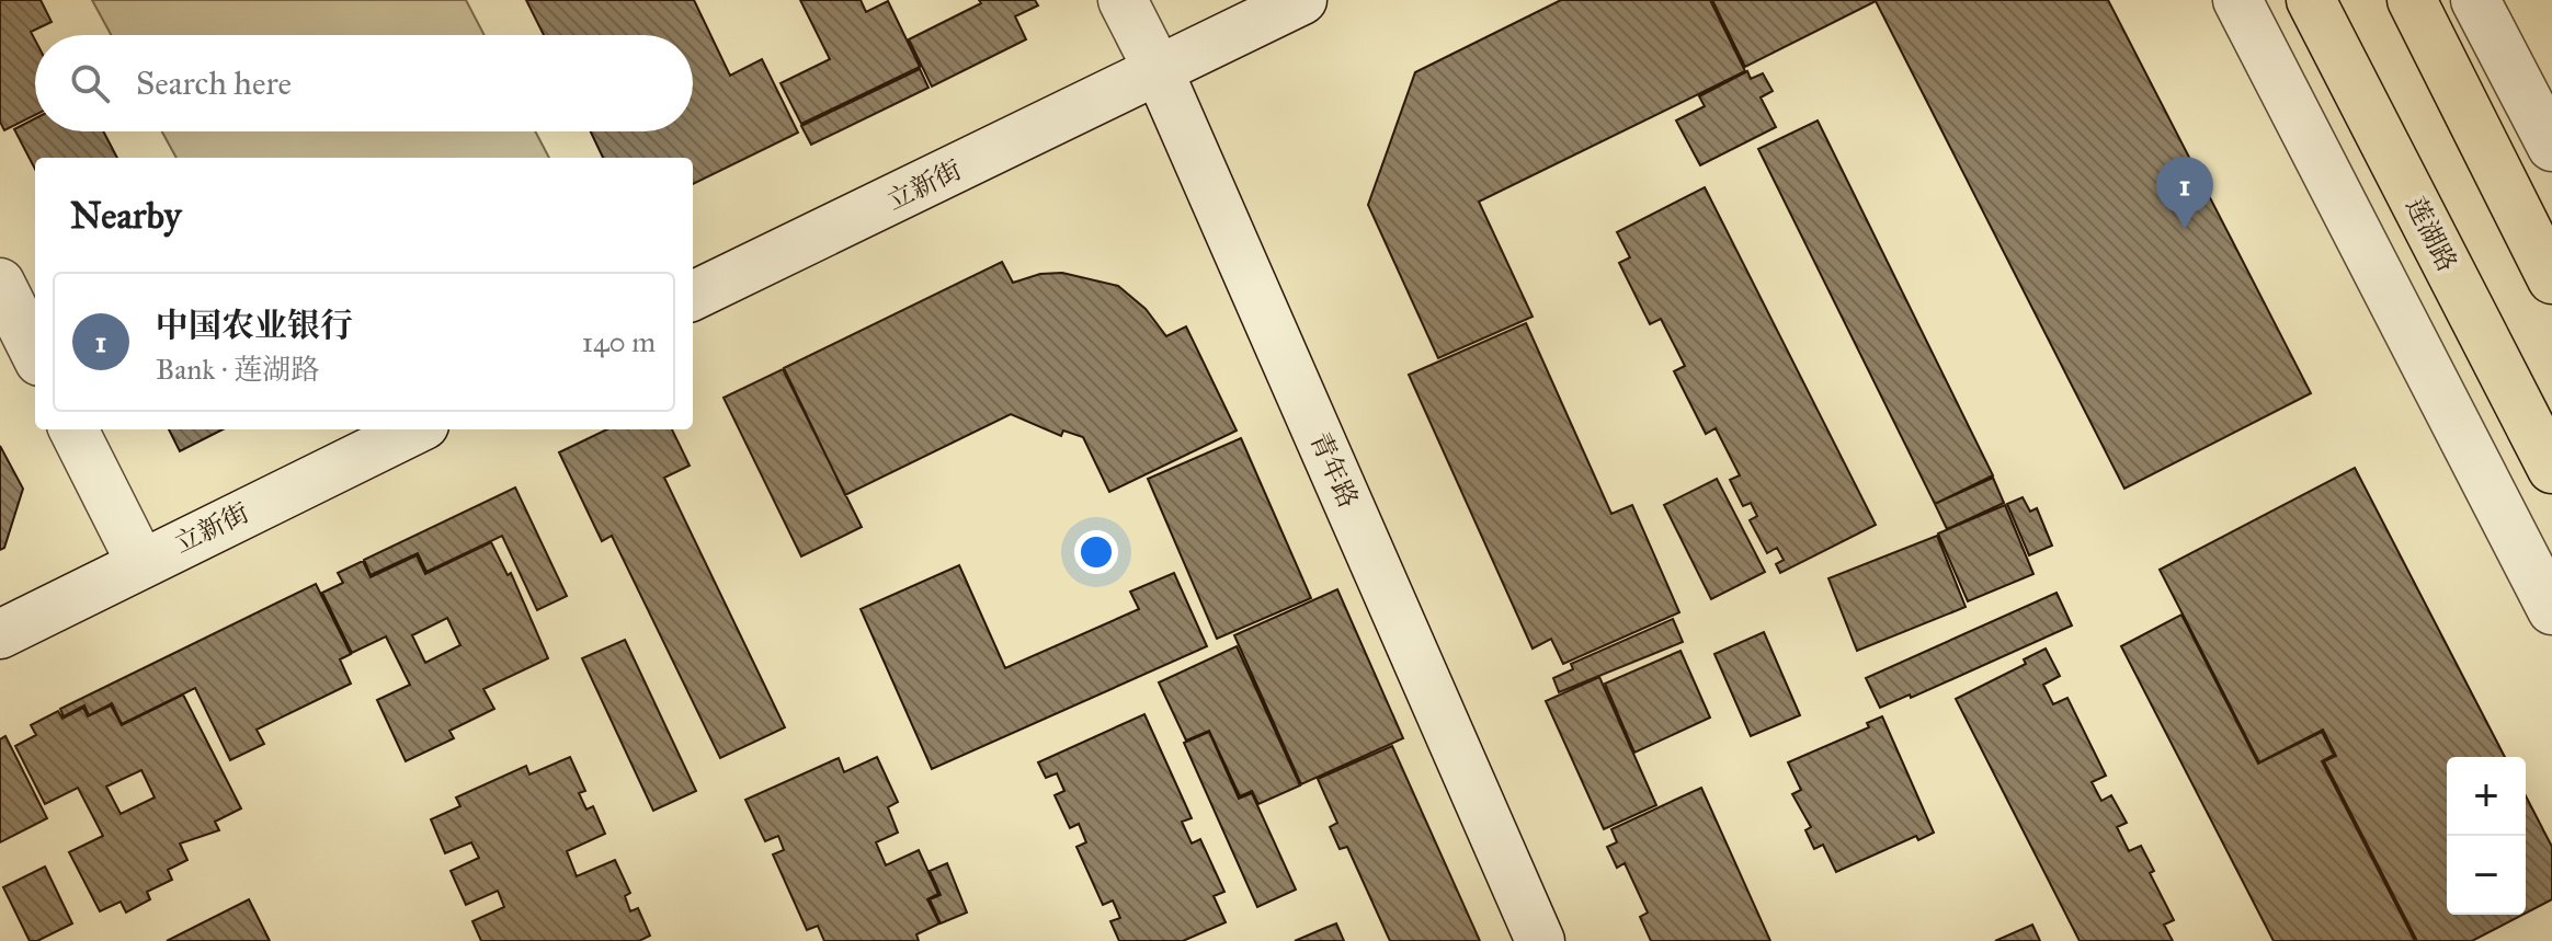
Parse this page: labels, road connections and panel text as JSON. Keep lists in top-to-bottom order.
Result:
{
  "streets": {
    "main road": ["莲湖路"],
    "street": ["立新街", "青年路"]
  },
  "crossings": [
    ["立新街", "青年路"]
  ],
  "page": {
    "search": "Search here",
    "pins": "1",
    "heading": "Nearby",
    "list": [
      {
        "mark": "1",
        "name": "中国农业银行",
        "note": "Bank · 莲湖路",
        "value": "140 m"
      }
    ],
    "map_buttons": ["+", "−"]
  }
}
